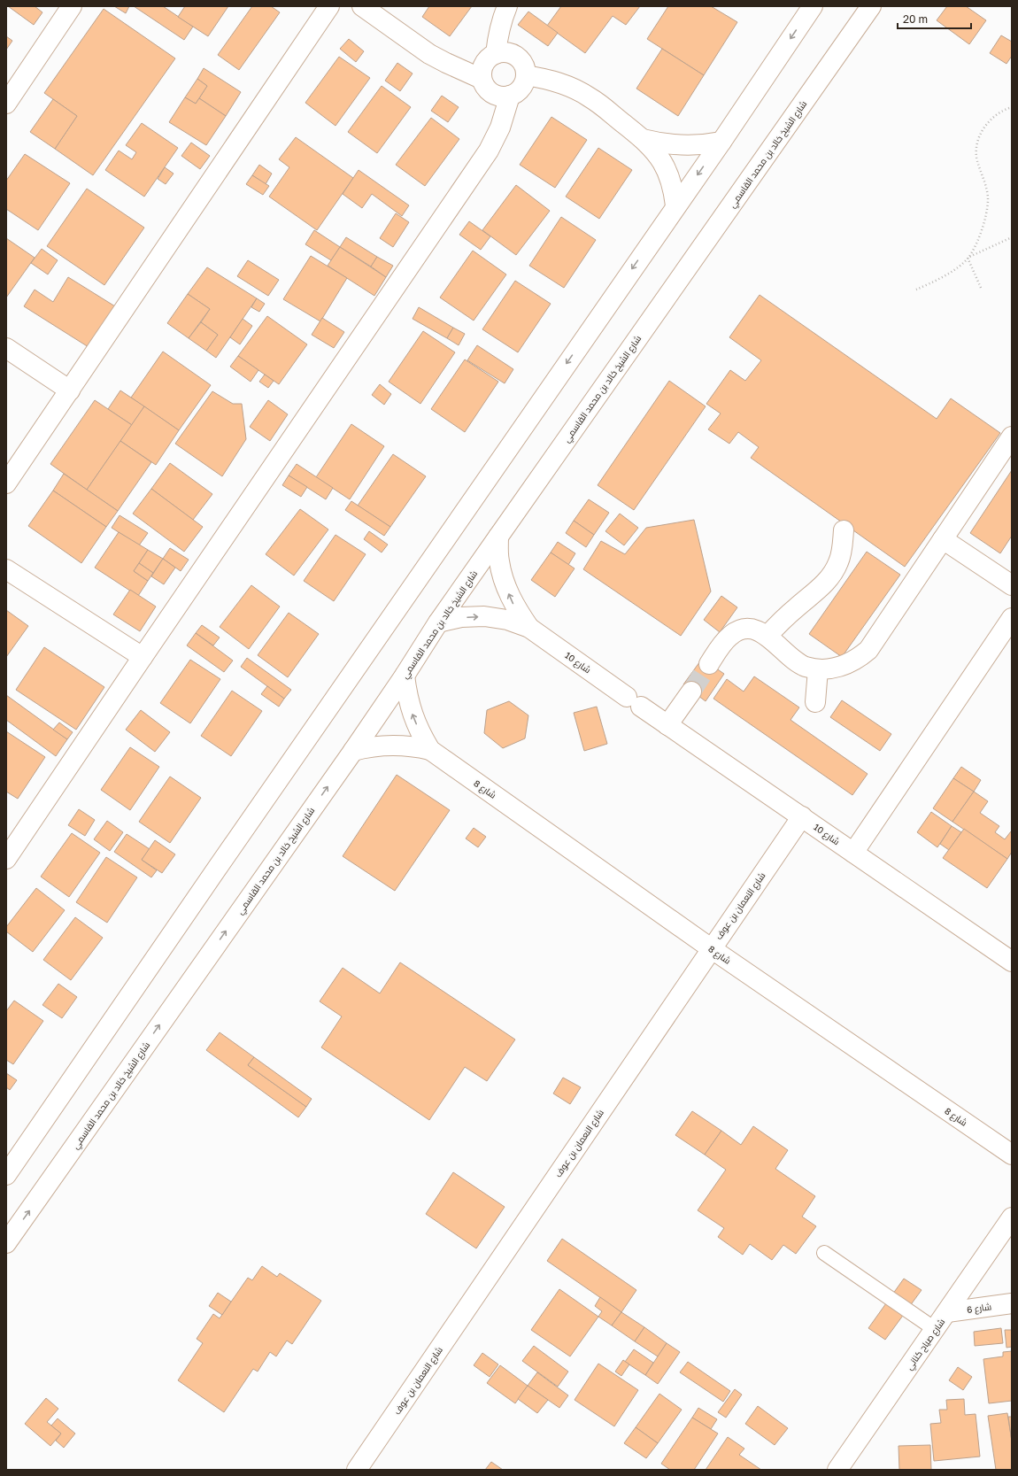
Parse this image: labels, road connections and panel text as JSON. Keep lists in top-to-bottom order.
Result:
{
  "streets": {
    "street": [
      "شارع الشيخ خالد بن محمد القاسمي",
      "شارع 10",
      "شارع 8",
      "شارع النعمان بن عوف",
      "شارع 6",
      "شارع صياح كناني"
    ]
  },
  "crossings": [
    ["شارع الشيخ خالد بن محمد القاسمي", "شارع 10"],
    ["شارع الشيخ خالد بن محمد القاسمي", "شارع 8"],
    ["شارع 10", "شارع النعمان بن عوف"],
    ["شارع 8", "شارع النعمان بن عوف"],
    ["شارع 6", "شارع صياح كناني"]
  ],
  "scale_bar": "20 m"
}
